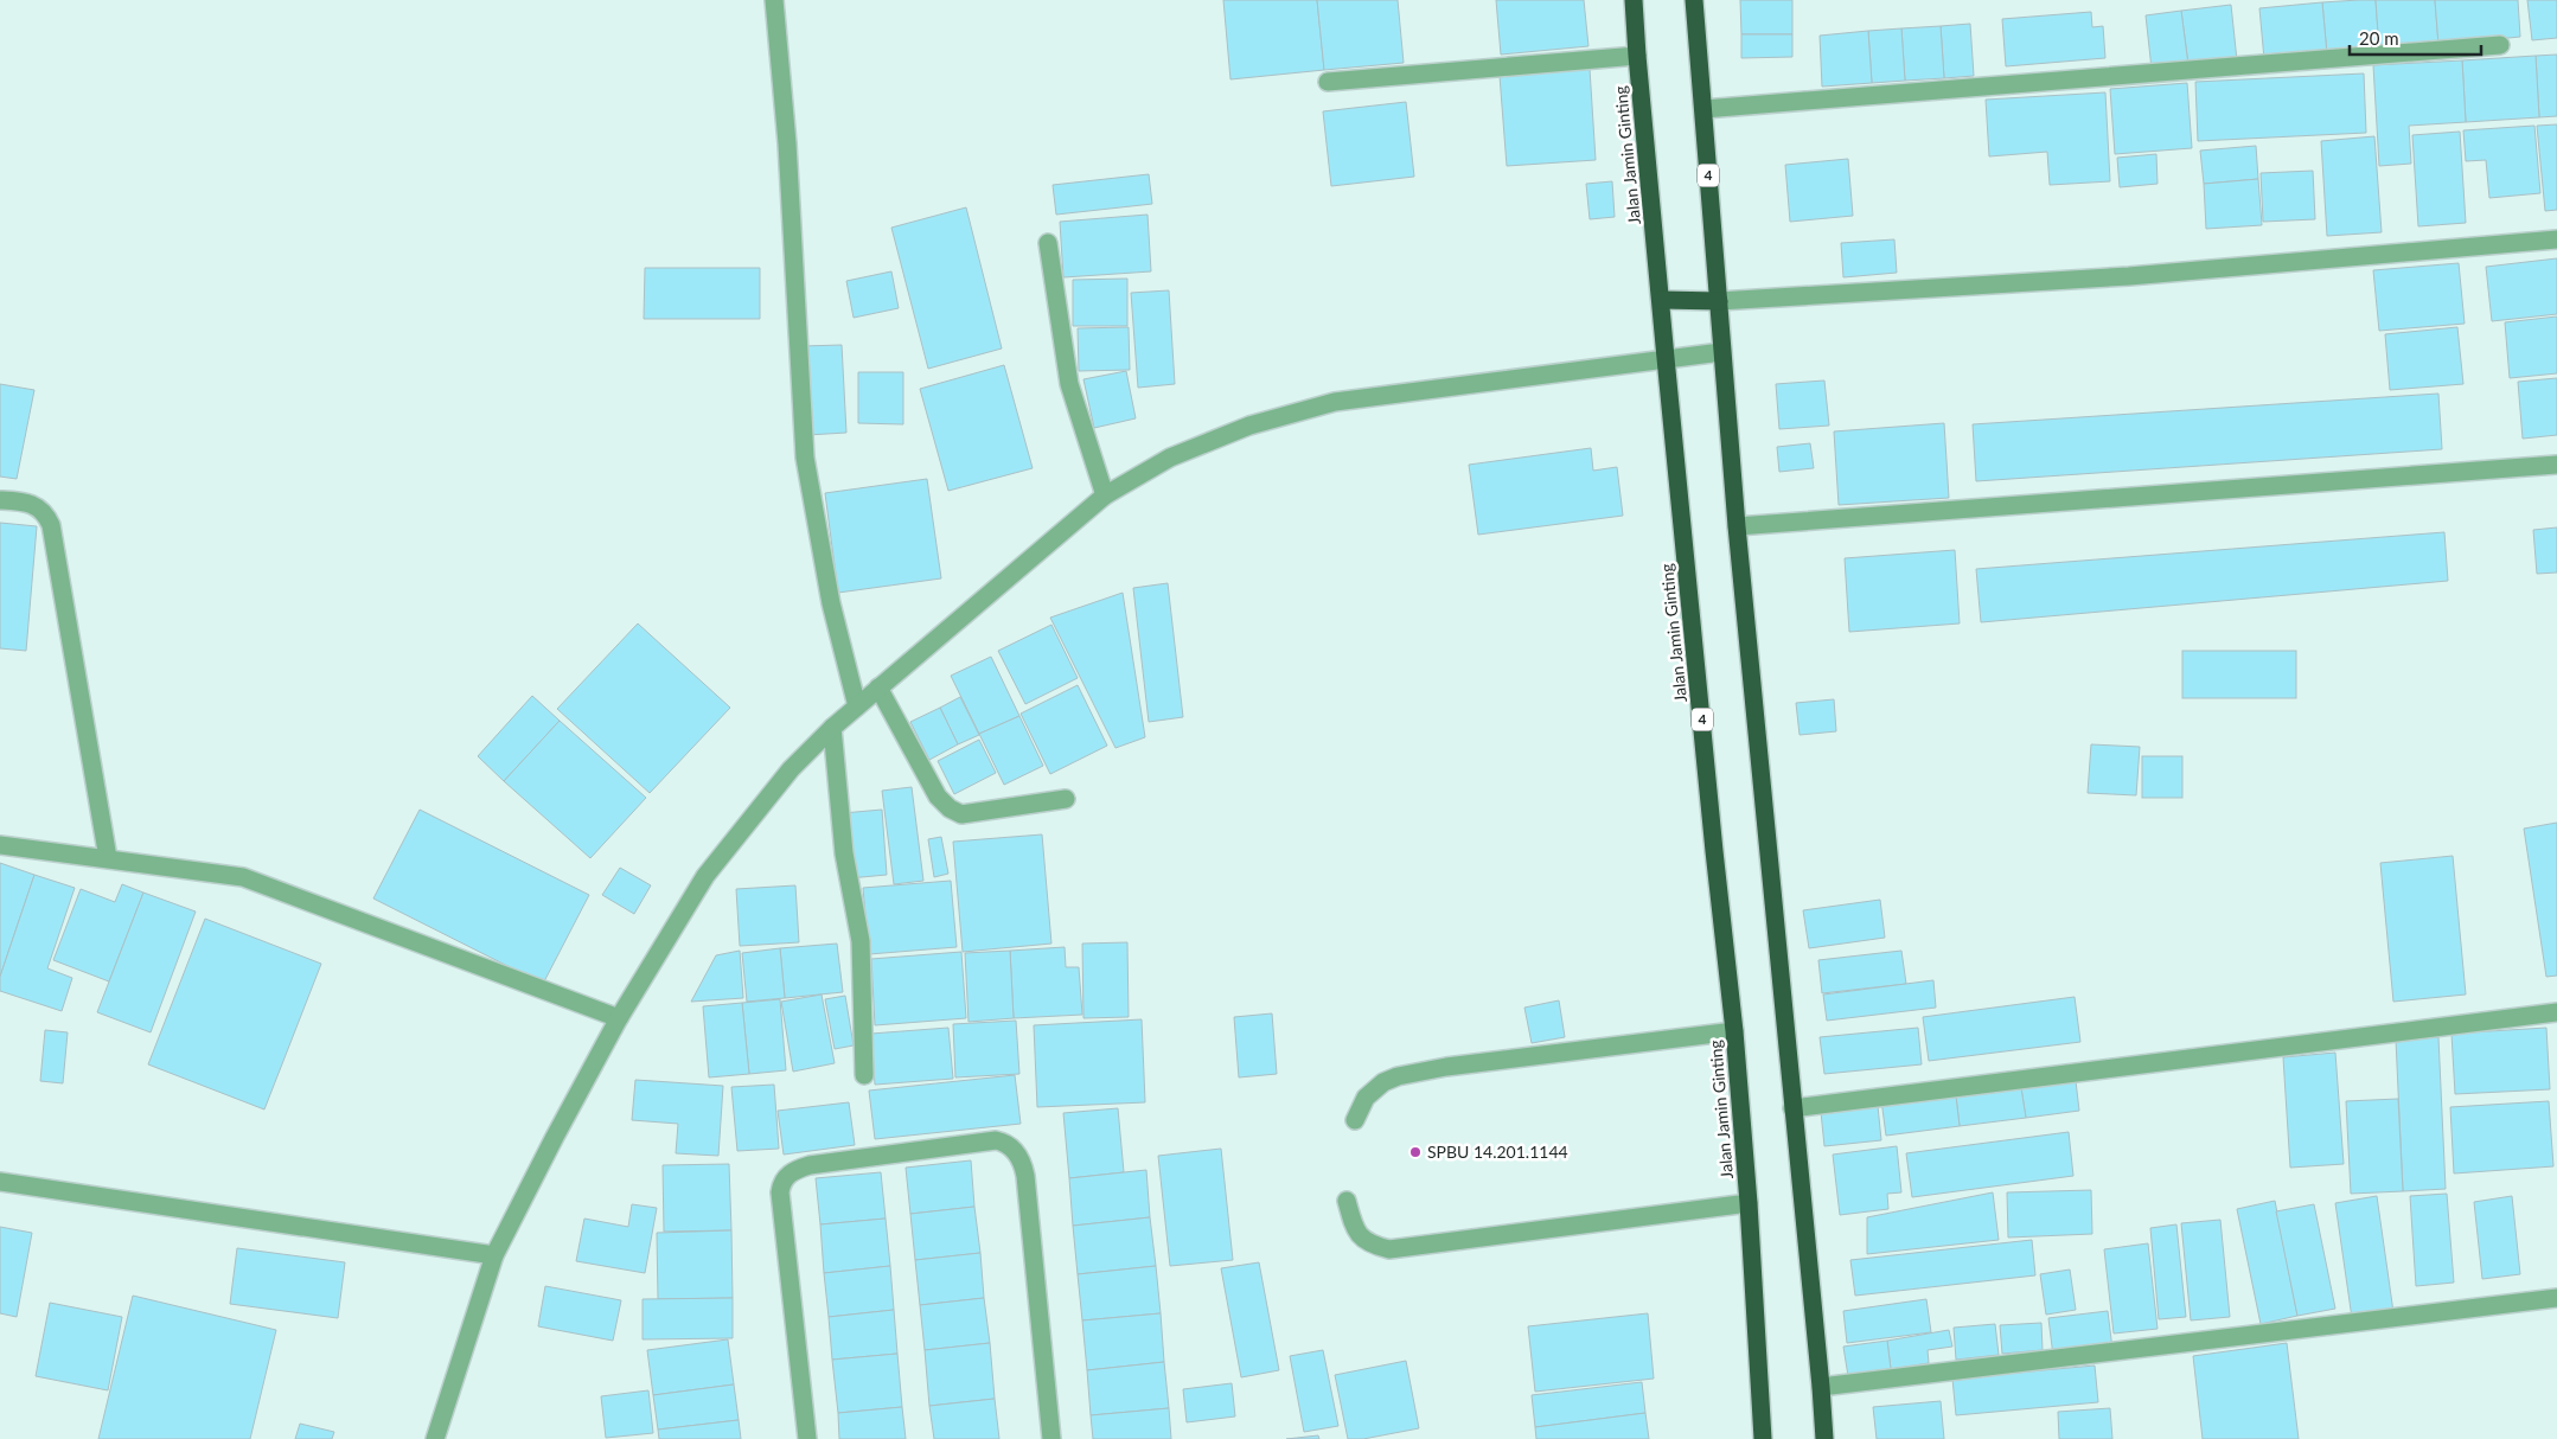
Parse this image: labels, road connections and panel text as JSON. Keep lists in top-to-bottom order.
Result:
{
  "streets": {
    "highway": ["Jalan Jamin Ginting", "4"]
  },
  "places": ["SPBU 14.201.1144"],
  "scale_bar": "20 m"
}
